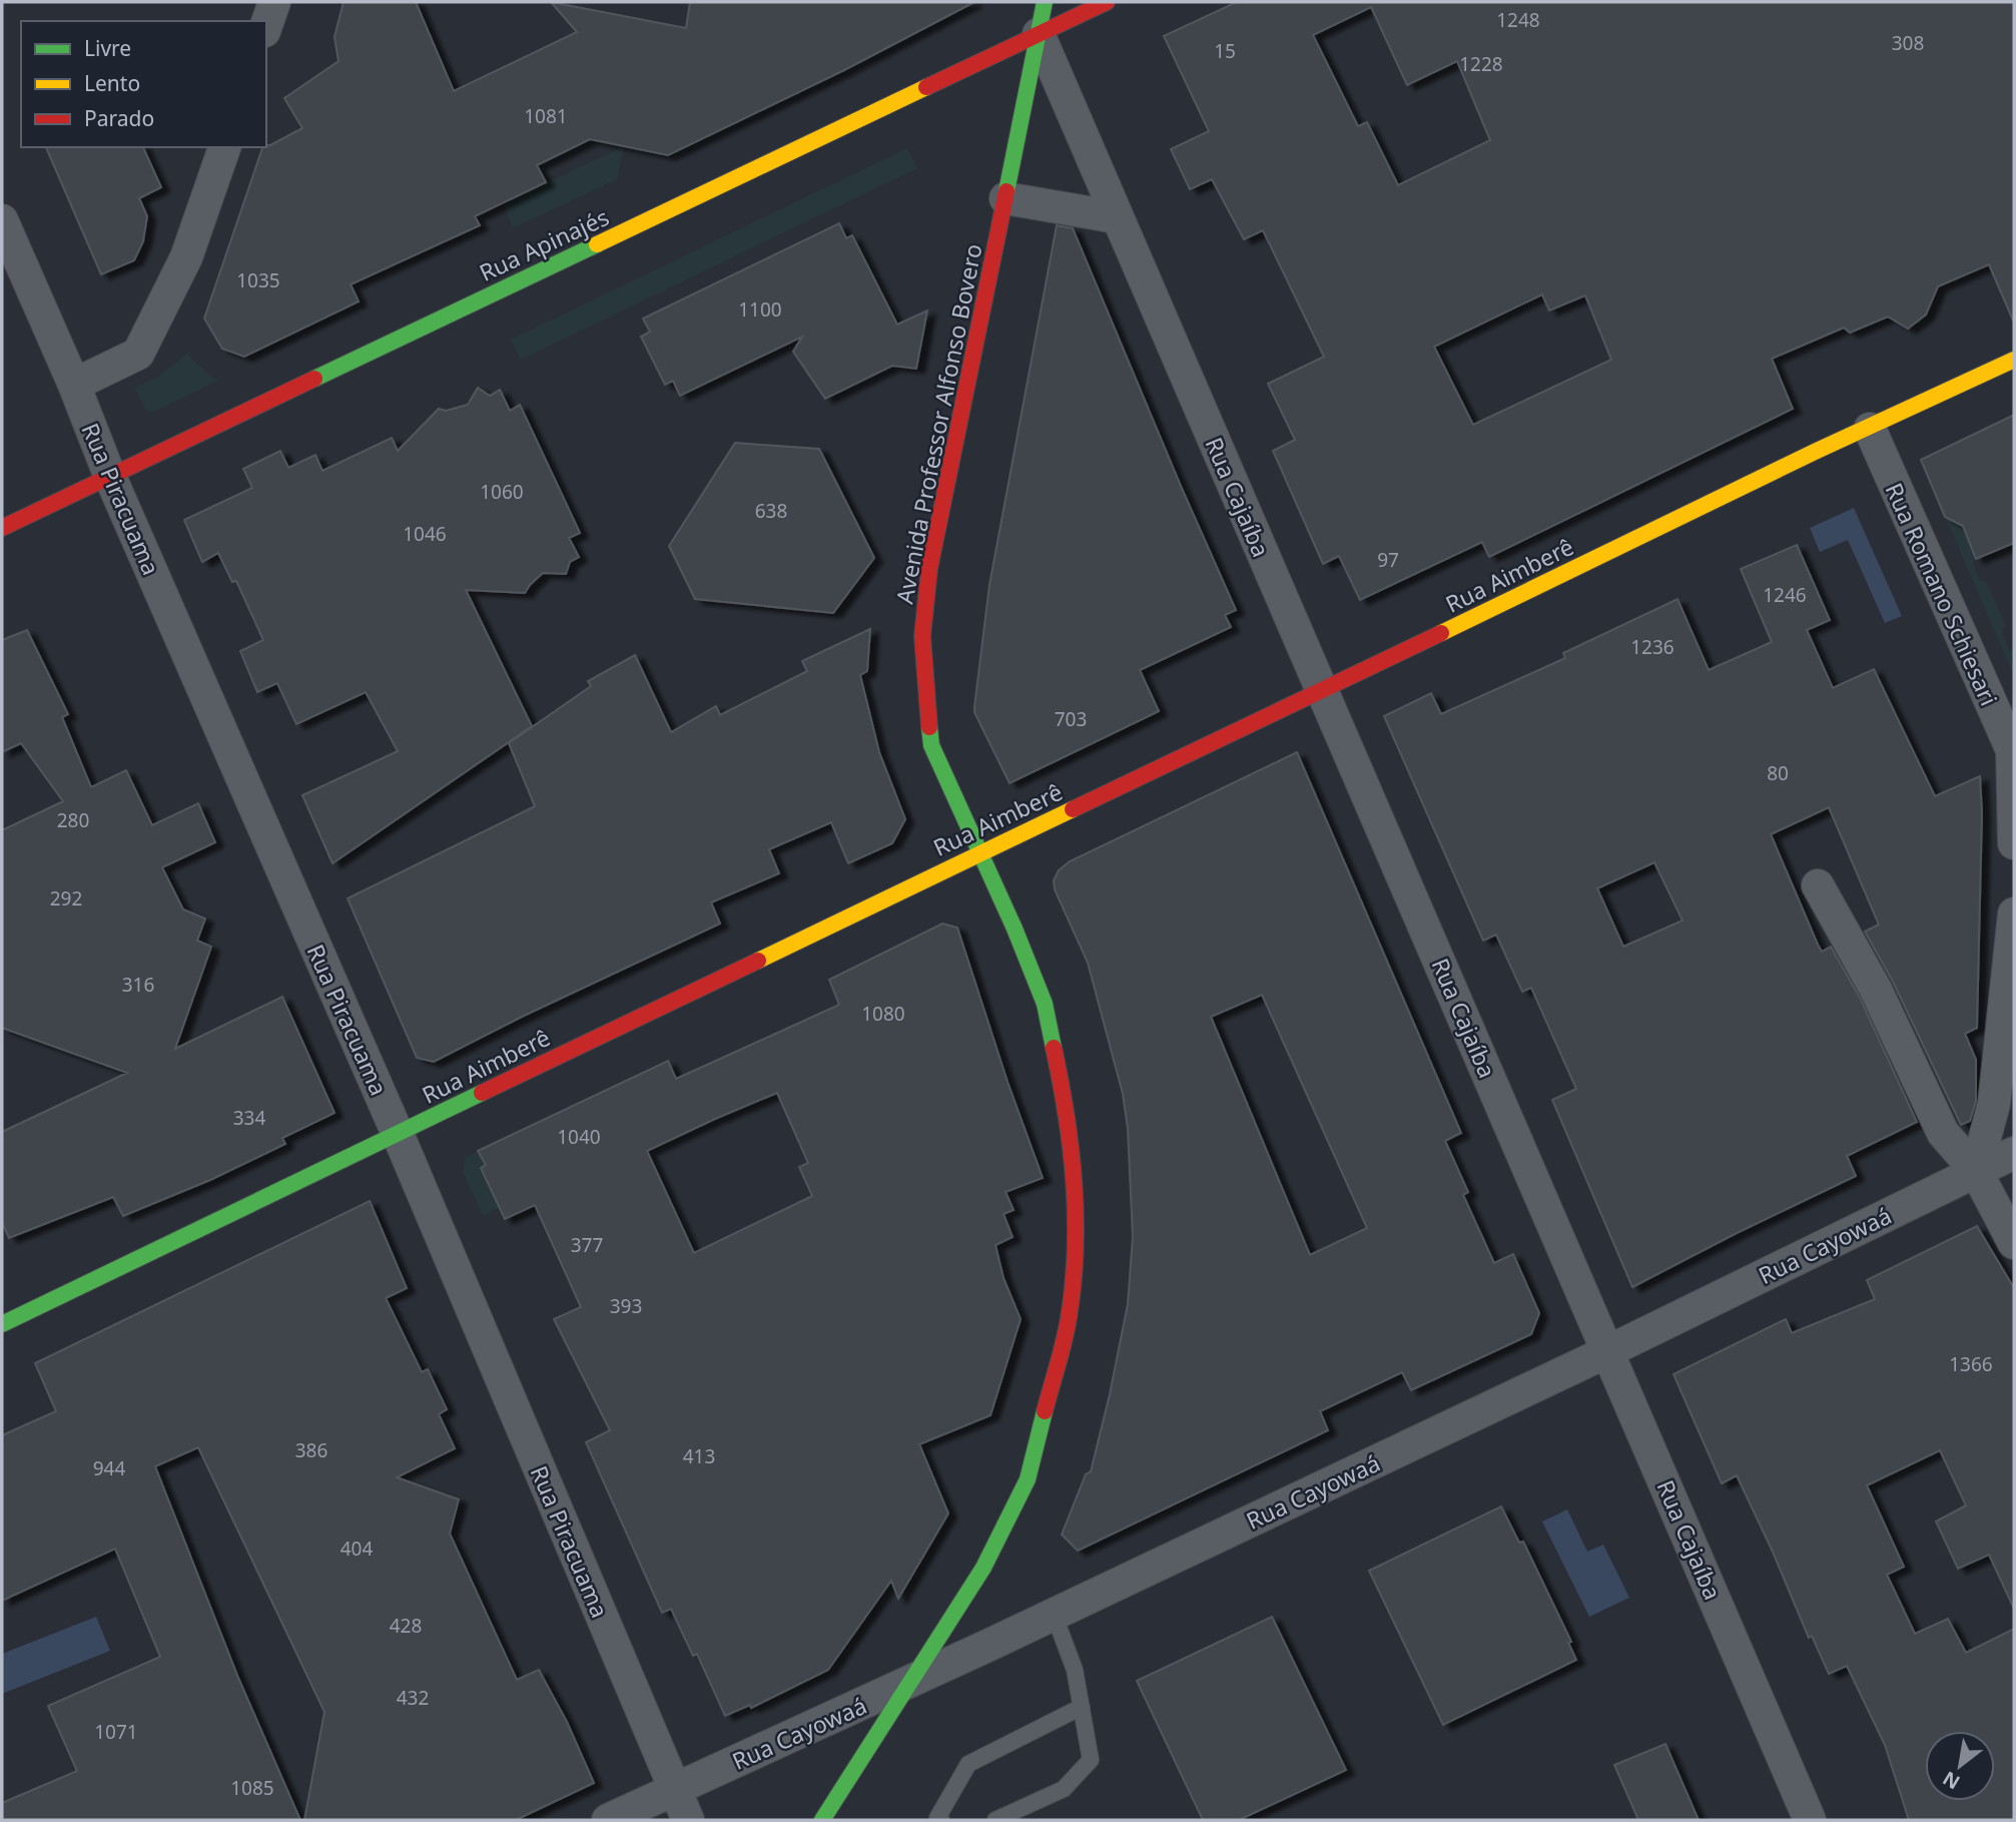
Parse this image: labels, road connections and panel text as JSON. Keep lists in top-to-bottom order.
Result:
{
  "streets": {
    "street": [
      "Rua Apinajés",
      "Avenida Professor Alfonso Bovero",
      "Rua Cajaíba",
      "Rua Piracuama",
      "Rua Aimberê",
      "Rua Romano Schiesari",
      "Rua Cayowaá"
    ]
  },
  "crossings": [
    ["Rua Apinajés", "Avenida Professor Alfonso Bovero"],
    ["Rua Apinajés", "Rua Cajaíba"],
    ["Rua Apinajés", "Rua Piracuama"],
    ["Avenida Professor Alfonso Bovero", "Rua Cajaíba"],
    ["Avenida Professor Alfonso Bovero", "Rua Aimberê"],
    ["Avenida Professor Alfonso Bovero", "Rua Cayowaá"],
    ["Rua Cajaíba", "Rua Aimberê"],
    ["Rua Cajaíba", "Rua Cayowaá"],
    ["Rua Piracuama", "Rua Aimberê"],
    ["Rua Piracuama", "Rua Cayowaá"],
    ["Rua Aimberê", "Rua Romano Schiesari"]
  ],
  "house_numbers": [
    "1248",
    "308",
    "15",
    "1228",
    "1081",
    "1035",
    "1100",
    "1060",
    "638",
    "1046",
    "97",
    "1246",
    "1236",
    "703",
    "80",
    "280",
    "292",
    "316",
    "1080",
    "334",
    "1040",
    "377",
    "393",
    "1366",
    "386",
    "413",
    "944",
    "404",
    "428",
    "432",
    "1071",
    "1085"
  ],
  "legend": ["Livre", "Lento", "Parado"],
  "north": "bottom left"
}
